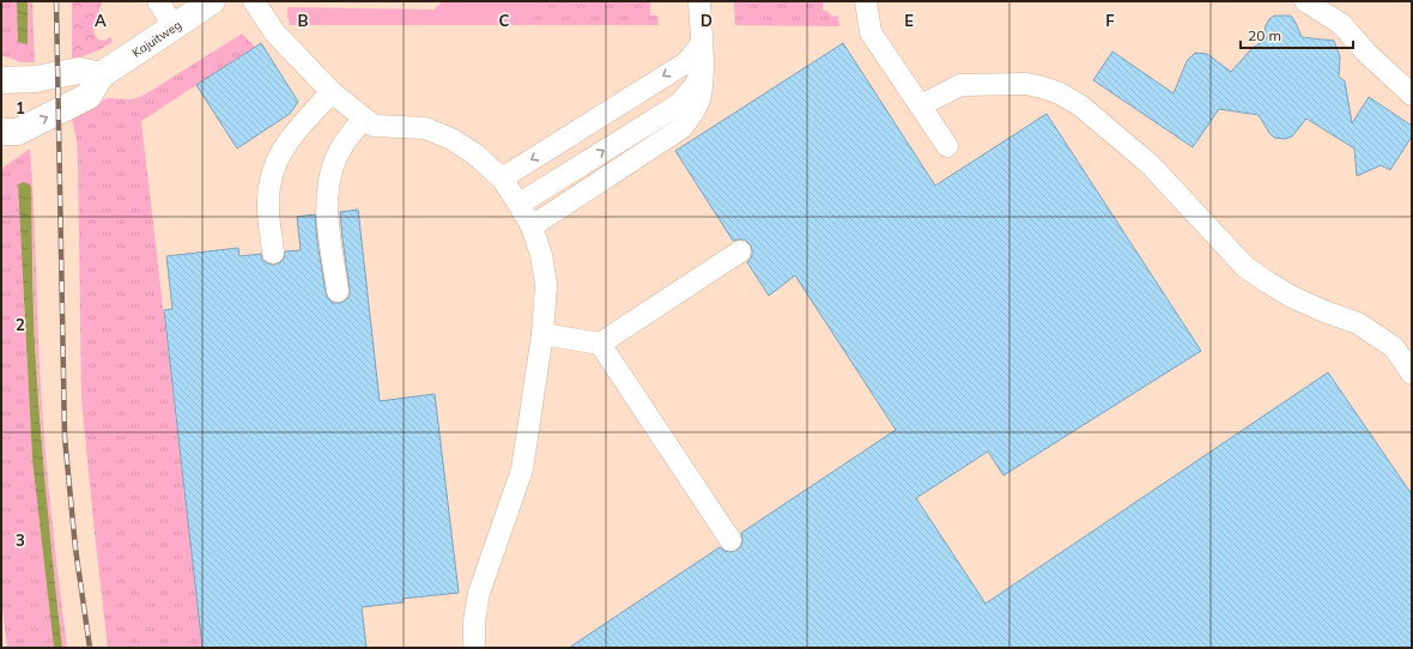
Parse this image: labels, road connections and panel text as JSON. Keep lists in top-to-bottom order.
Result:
{
  "streets": {
    "street": ["Kajuitweg"]
  },
  "one_way": ["Kajuitweg"],
  "scale_bar": "20 m",
  "grid": {
    "columns": [
      "A",
      "B",
      "C",
      "D",
      "E",
      "F"
    ],
    "rows": ["1", "2", "3"]
  }
}
